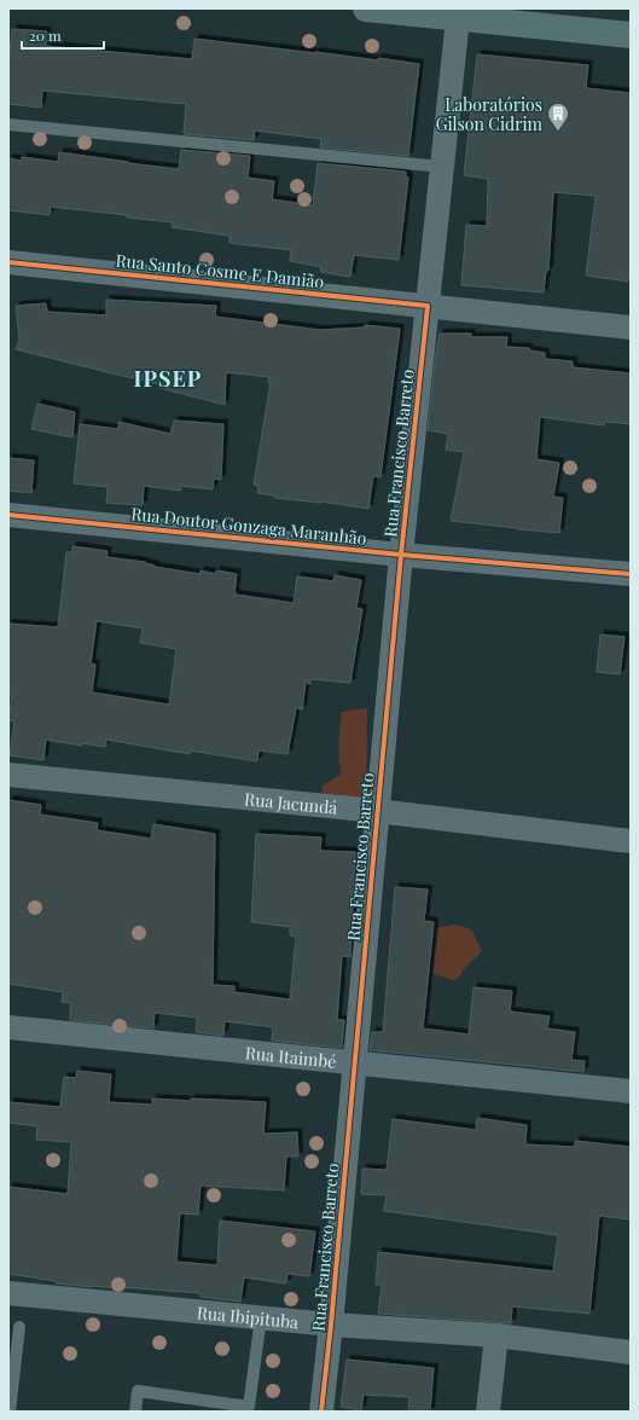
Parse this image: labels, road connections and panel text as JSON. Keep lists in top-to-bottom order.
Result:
{
  "streets": {
    "street": [
      "Rua Santo Cosme E Damião",
      "Rua Francisco Barreto",
      "Rua Doutor Gonzaga Maranhão",
      "Rua Jacundá",
      "Rua Itaimbé",
      "Rua Ibipituba"
    ]
  },
  "crossings": [
    ["Rua Santo Cosme E Damião", "Rua Francisco Barreto"],
    ["Rua Francisco Barreto", "Rua Doutor Gonzaga Maranhão"],
    ["Rua Francisco Barreto", "Rua Jacundá"],
    ["Rua Francisco Barreto", "Rua Itaimbé"],
    ["Rua Francisco Barreto", "Rua Ibipituba"]
  ],
  "districts": ["IPSEP"],
  "places": {
    "building": ["Laboratórios Gilson Cidrim"]
  },
  "scale_bar": "20 m"
}
